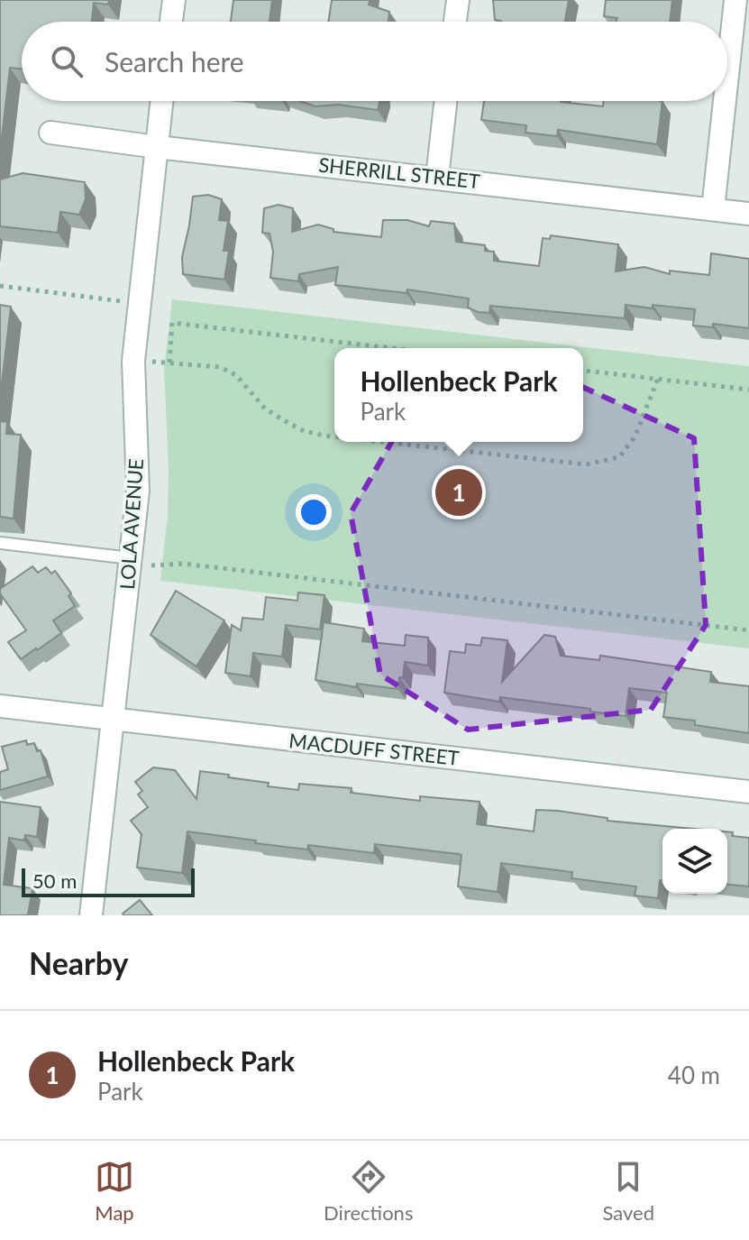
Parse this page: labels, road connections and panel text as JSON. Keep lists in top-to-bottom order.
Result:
{
  "streets": {
    "street": ["SHERRILL STREET", "LOLA AVENUE", "MACDUFF STREET"]
  },
  "crossings": [
    ["SHERRILL STREET", "LOLA AVENUE"],
    ["LOLA AVENUE", "MACDUFF STREET"]
  ],
  "scale_bar": "50 m",
  "page": {
    "search": "Search here",
    "popup": ["Hollenbeck Park", "Park"],
    "pins": "1",
    "scale": "50 m",
    "heading": "Nearby",
    "list": [
      {
        "mark": "1",
        "name": "Hollenbeck Park",
        "note": "Park",
        "value": "40 m"
      }
    ],
    "nav": ["Map", "Directions", "Saved"]
  }
}
